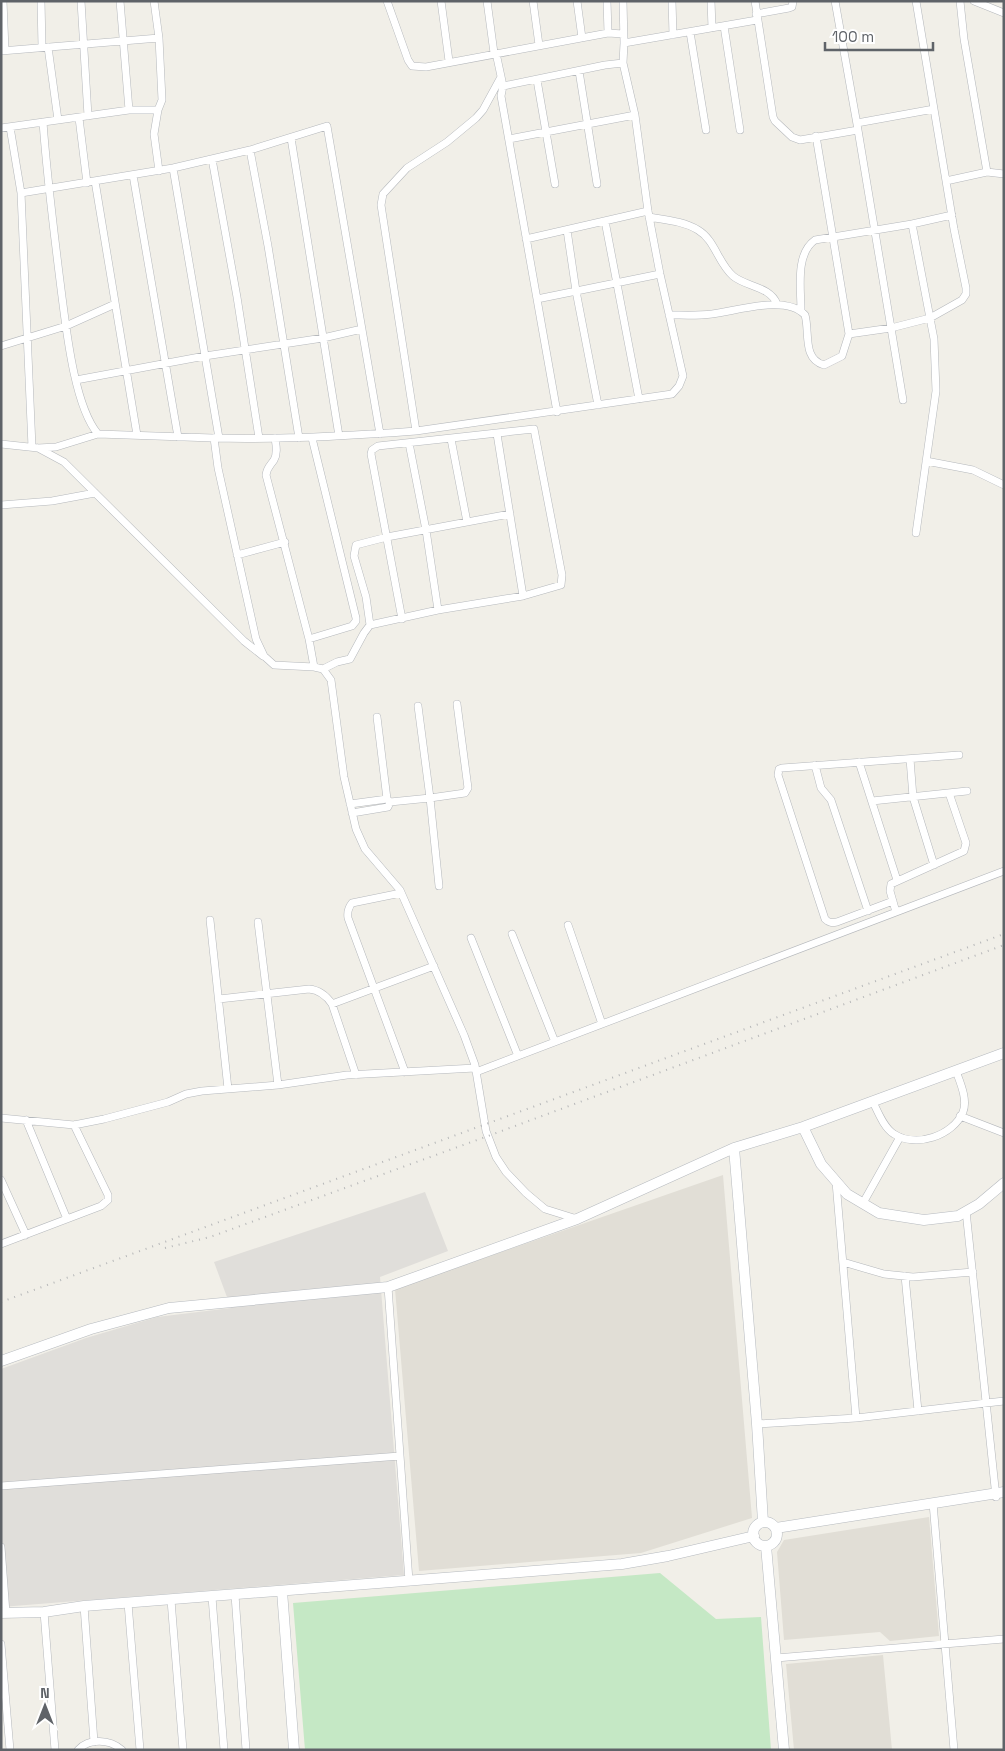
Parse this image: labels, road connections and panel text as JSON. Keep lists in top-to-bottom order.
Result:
{
  "scale_bar": "100 m",
  "north": "top"
}
